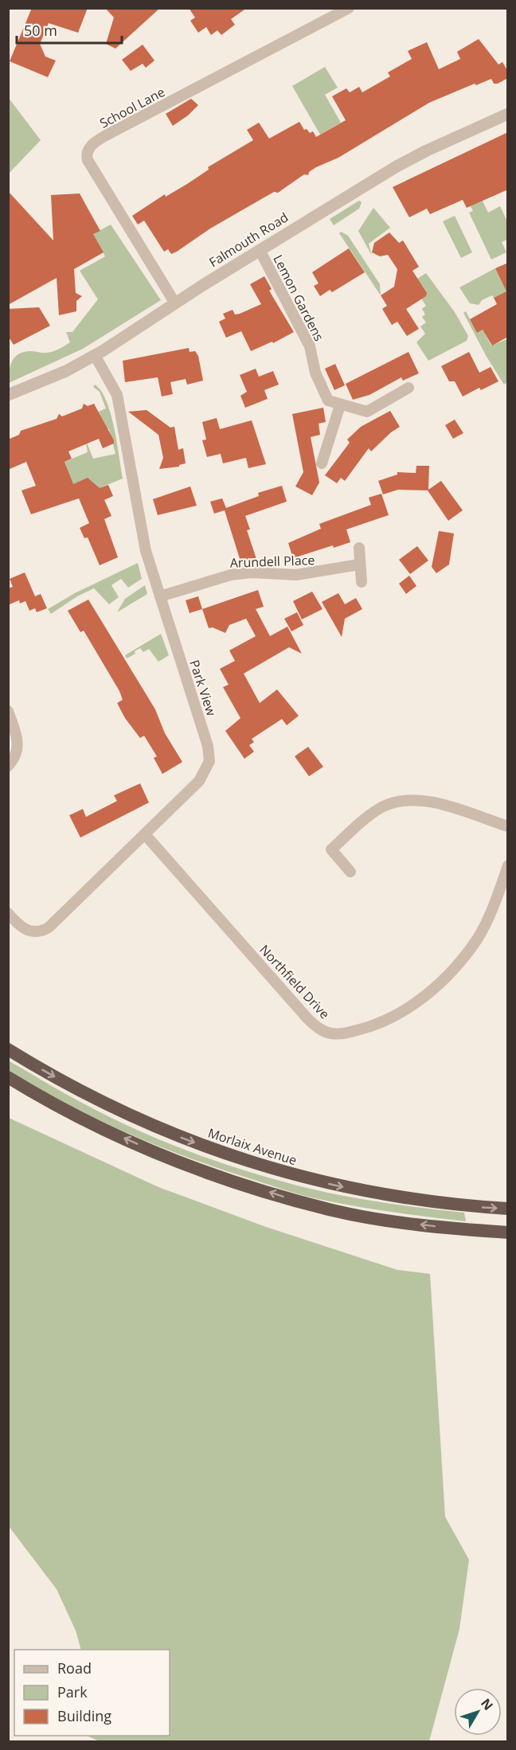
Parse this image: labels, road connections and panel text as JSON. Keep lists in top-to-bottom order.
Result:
{
  "streets": {
    "highway": ["Morlaix Avenue"],
    "street": [
      "School Lane",
      "Falmouth Road",
      "Lemon Gardens",
      "Arundell Place",
      "Park View",
      "Northfield Drive"
    ]
  },
  "crossings": [
    ["School Lane", "Falmouth Road"],
    ["Falmouth Road", "Lemon Gardens"],
    ["Falmouth Road", "Park View"],
    ["Arundell Place", "Park View"],
    ["Park View", "Northfield Drive"]
  ],
  "legend": ["Road", "Park", "Building"],
  "scale_bar": "50 m",
  "north": "top right"
}
